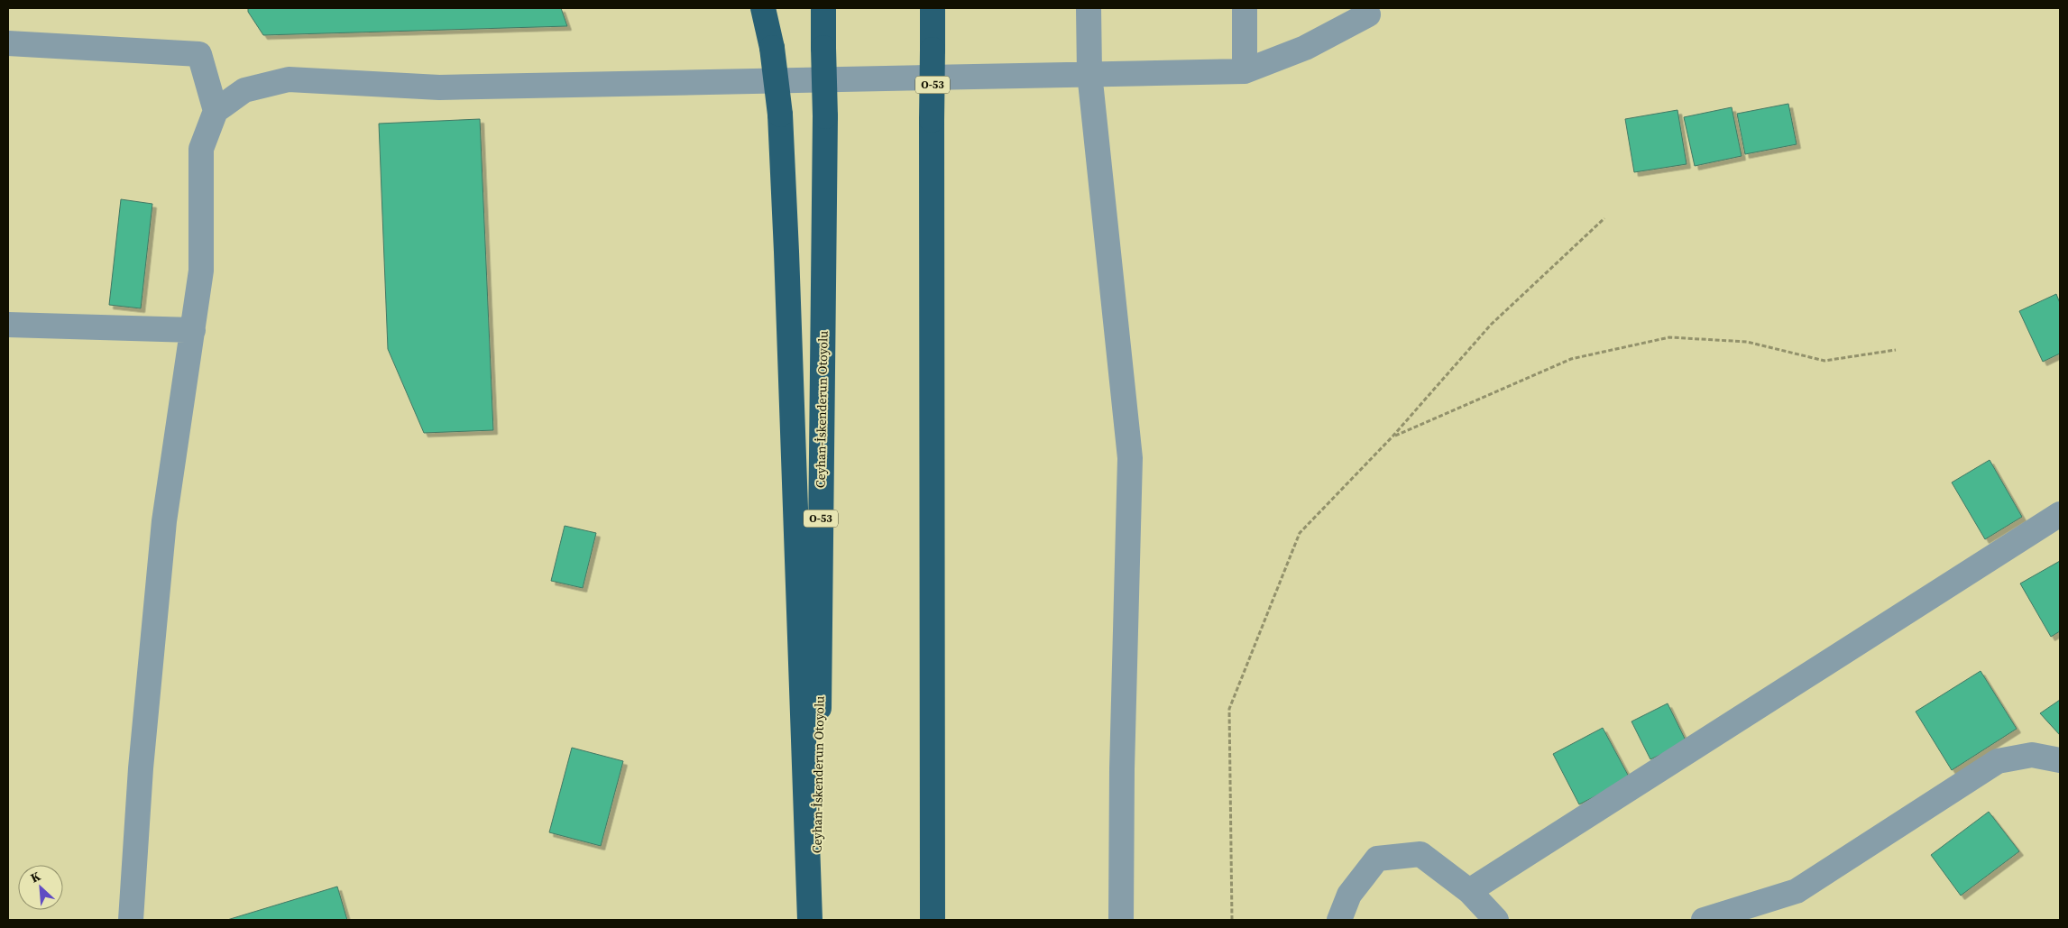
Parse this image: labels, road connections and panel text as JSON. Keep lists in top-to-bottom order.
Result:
{
  "streets": {
    "highway": ["O-53", "Ceyhan-İskenderun Otoyolu"]
  },
  "north": "top left"
}
